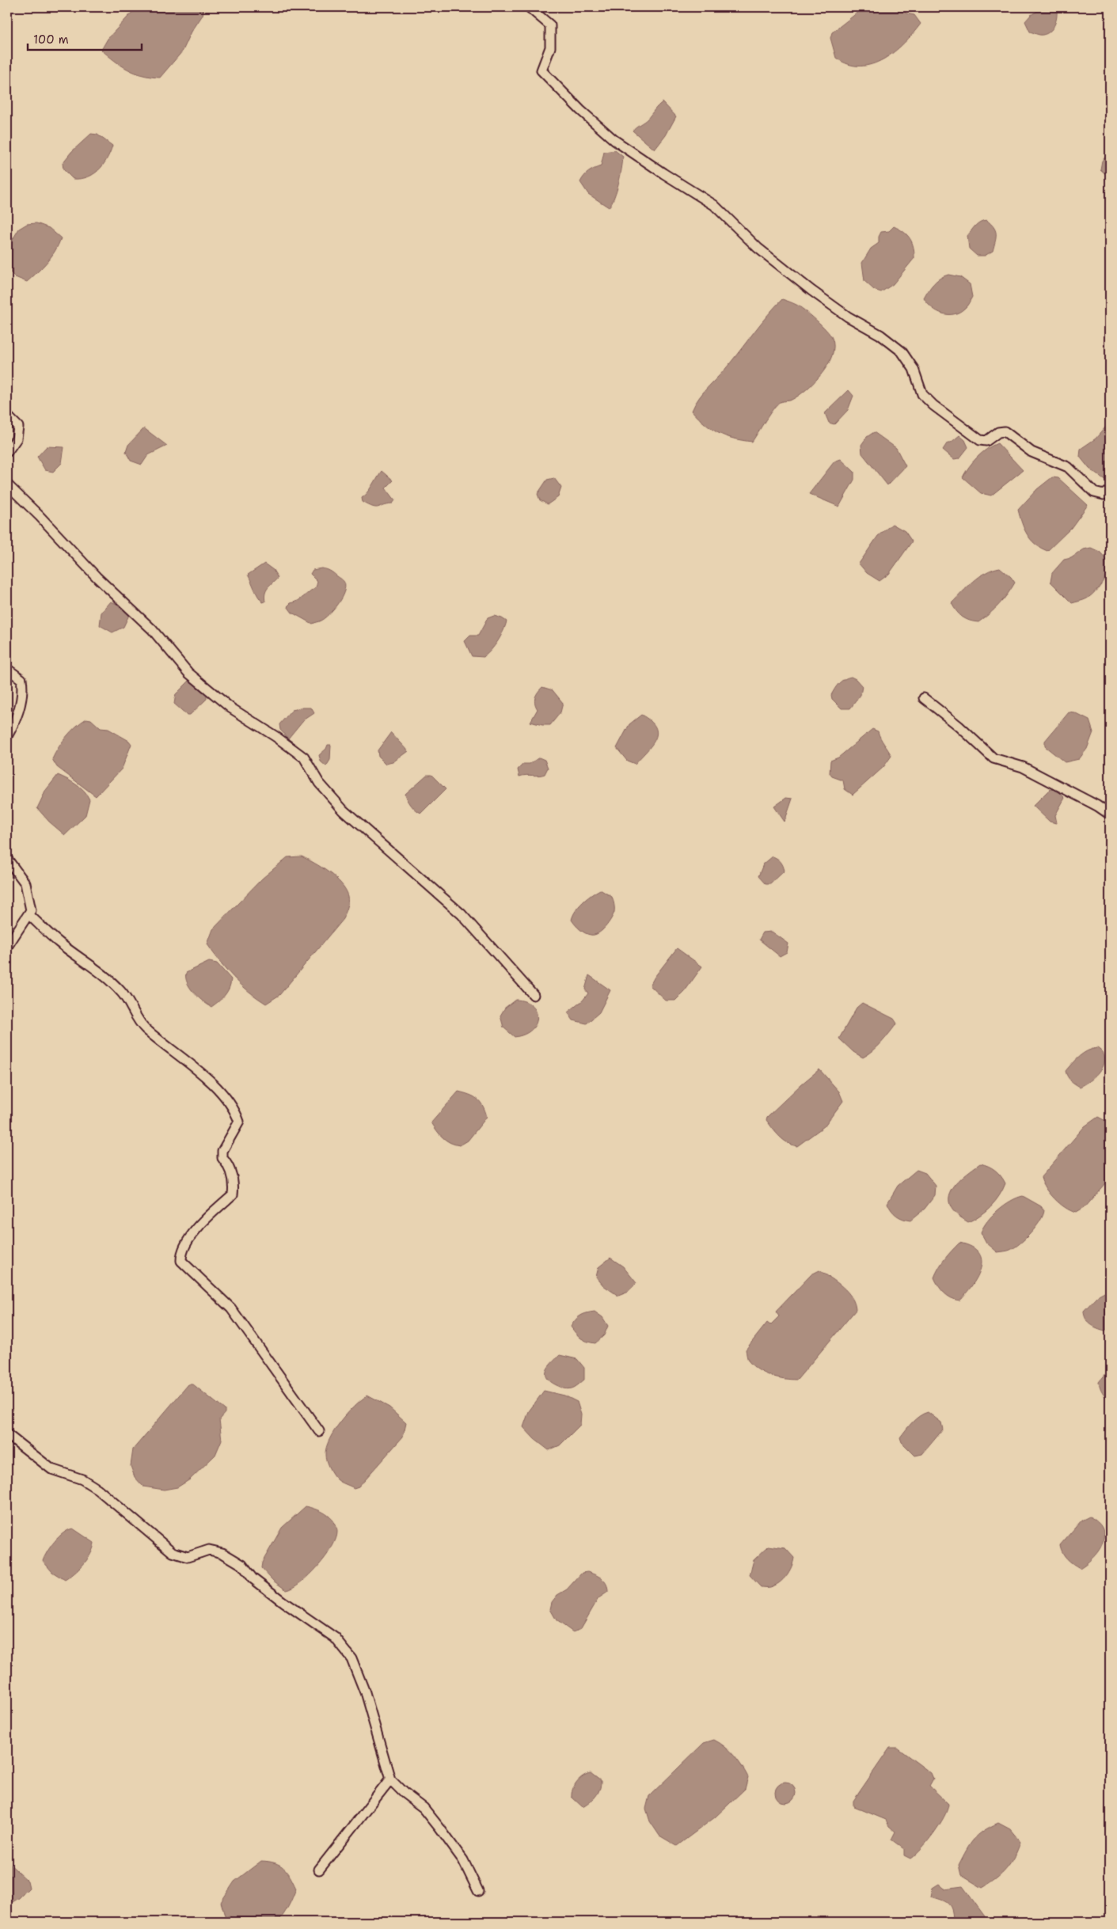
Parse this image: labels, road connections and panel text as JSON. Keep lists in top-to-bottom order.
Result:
{
  "scale_bar": "100 m"
}
